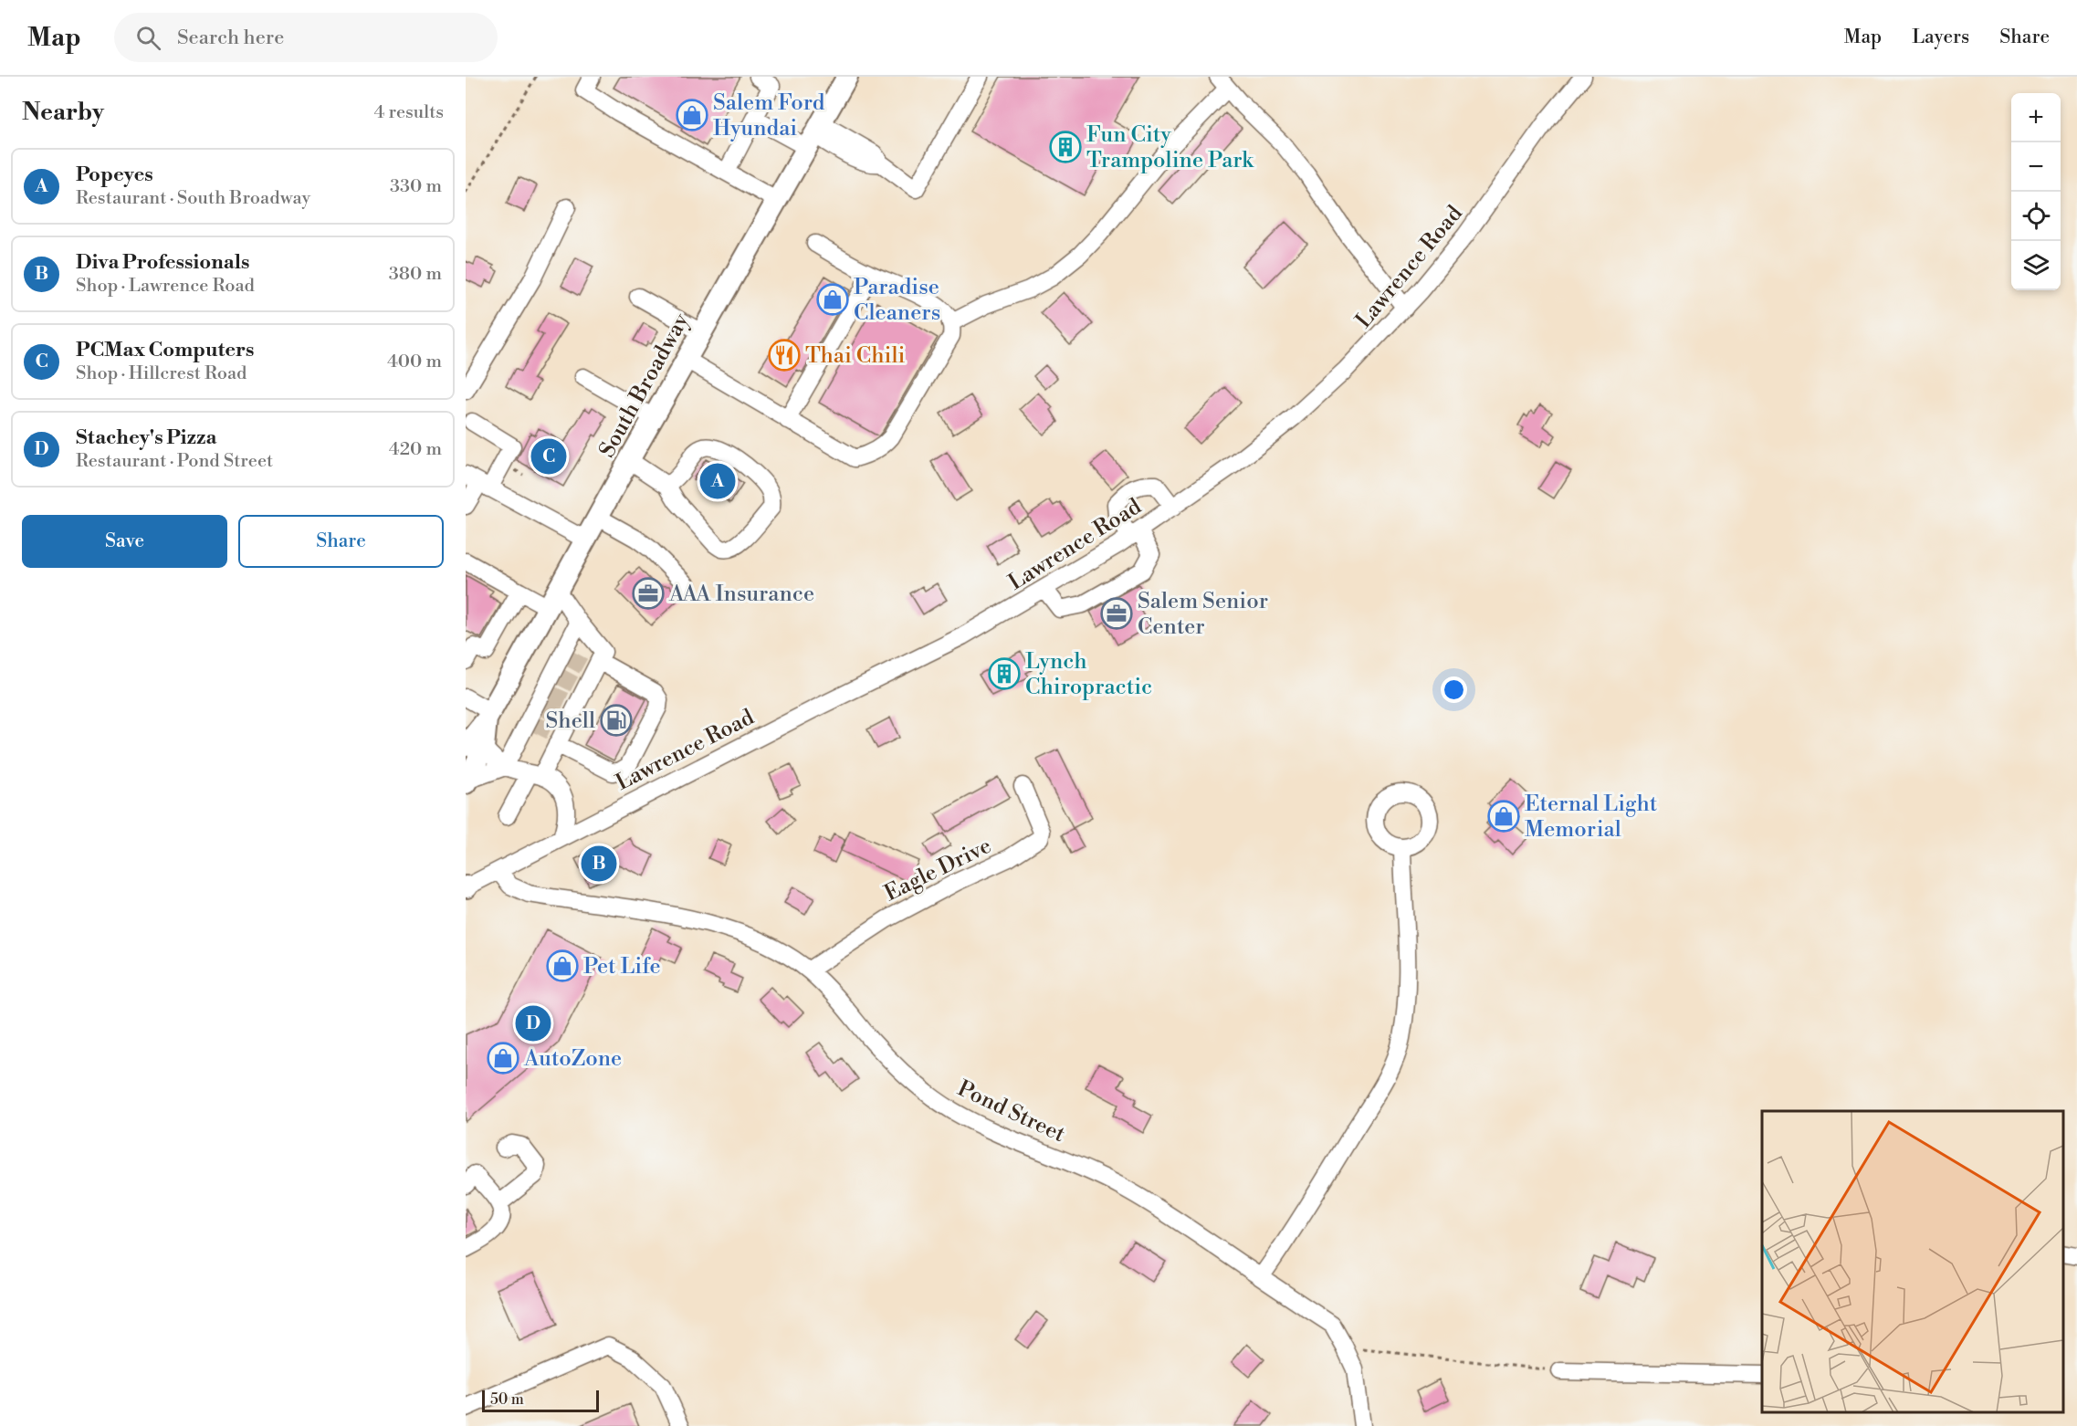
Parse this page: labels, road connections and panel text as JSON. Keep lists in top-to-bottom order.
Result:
{
  "streets": {
    "main road": ["South Broadway"],
    "street": ["Lawrence Road", "Eagle Drive", "Pond Street"]
  },
  "crossings": [
    ["Lawrence Road", "Pond Street"],
    ["Eagle Drive", "Pond Street"]
  ],
  "places": {
    "shop": [
      "Salem Ford Hyundai",
      "Paradise Cleaners",
      "Eternal Light Memorial",
      "Pet Life",
      "AutoZone"
    ],
    "building": ["Fun City Trampoline Park", "Lynch Chiropractic"],
    "restaurant": ["Thai Chili"],
    "office": ["AAA Insurance", "Salem Senior Center"],
    "fuel station": ["Shell"]
  },
  "scale_bar": "50 m",
  "page": {
    "header": "Map",
    "search": "Search here",
    "nav": ["Map", "Layers", "Share"],
    "heading": ["Nearby", "4 results"],
    "map_buttons": ["+", "−"],
    "list": [
      {
        "mark": "A",
        "name": "Popeyes",
        "note": "Restaurant · South Broadway",
        "value": "330 m"
      },
      {
        "mark": "B",
        "name": "Diva Professionals",
        "note": "Shop · Lawrence Road",
        "value": "380 m"
      },
      {
        "mark": "C",
        "name": "PCMax Computers",
        "note": "Shop · Hillcrest Road",
        "value": "400 m"
      },
      {
        "mark": "D",
        "name": "Stachey's Pizza",
        "note": "Restaurant · Pond Street",
        "value": "420 m"
      }
    ],
    "pins": [
      "C",
      "A",
      "B",
      "D"
    ],
    "buttons": ["Save", "Share"],
    "scale": "50 m"
  }
}
